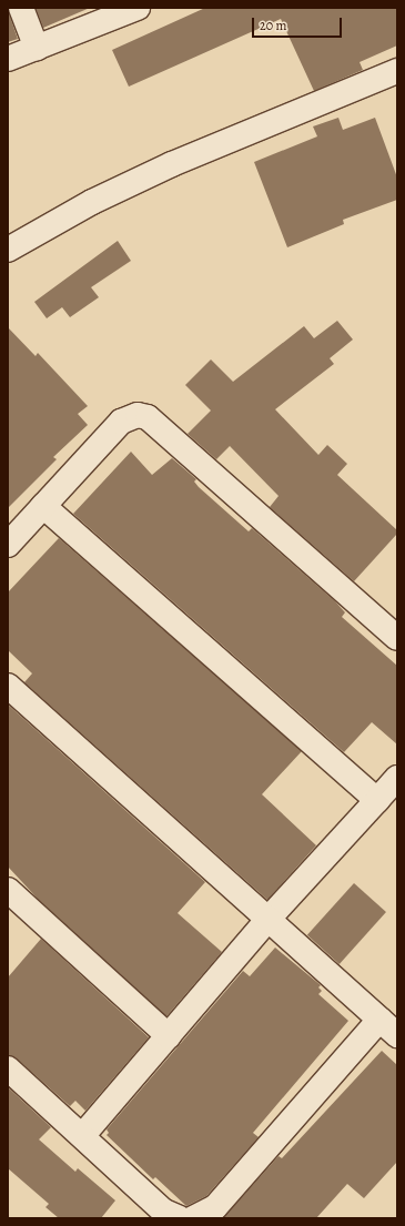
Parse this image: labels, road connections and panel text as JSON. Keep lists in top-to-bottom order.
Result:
{
  "scale_bar": "20 m"
}
